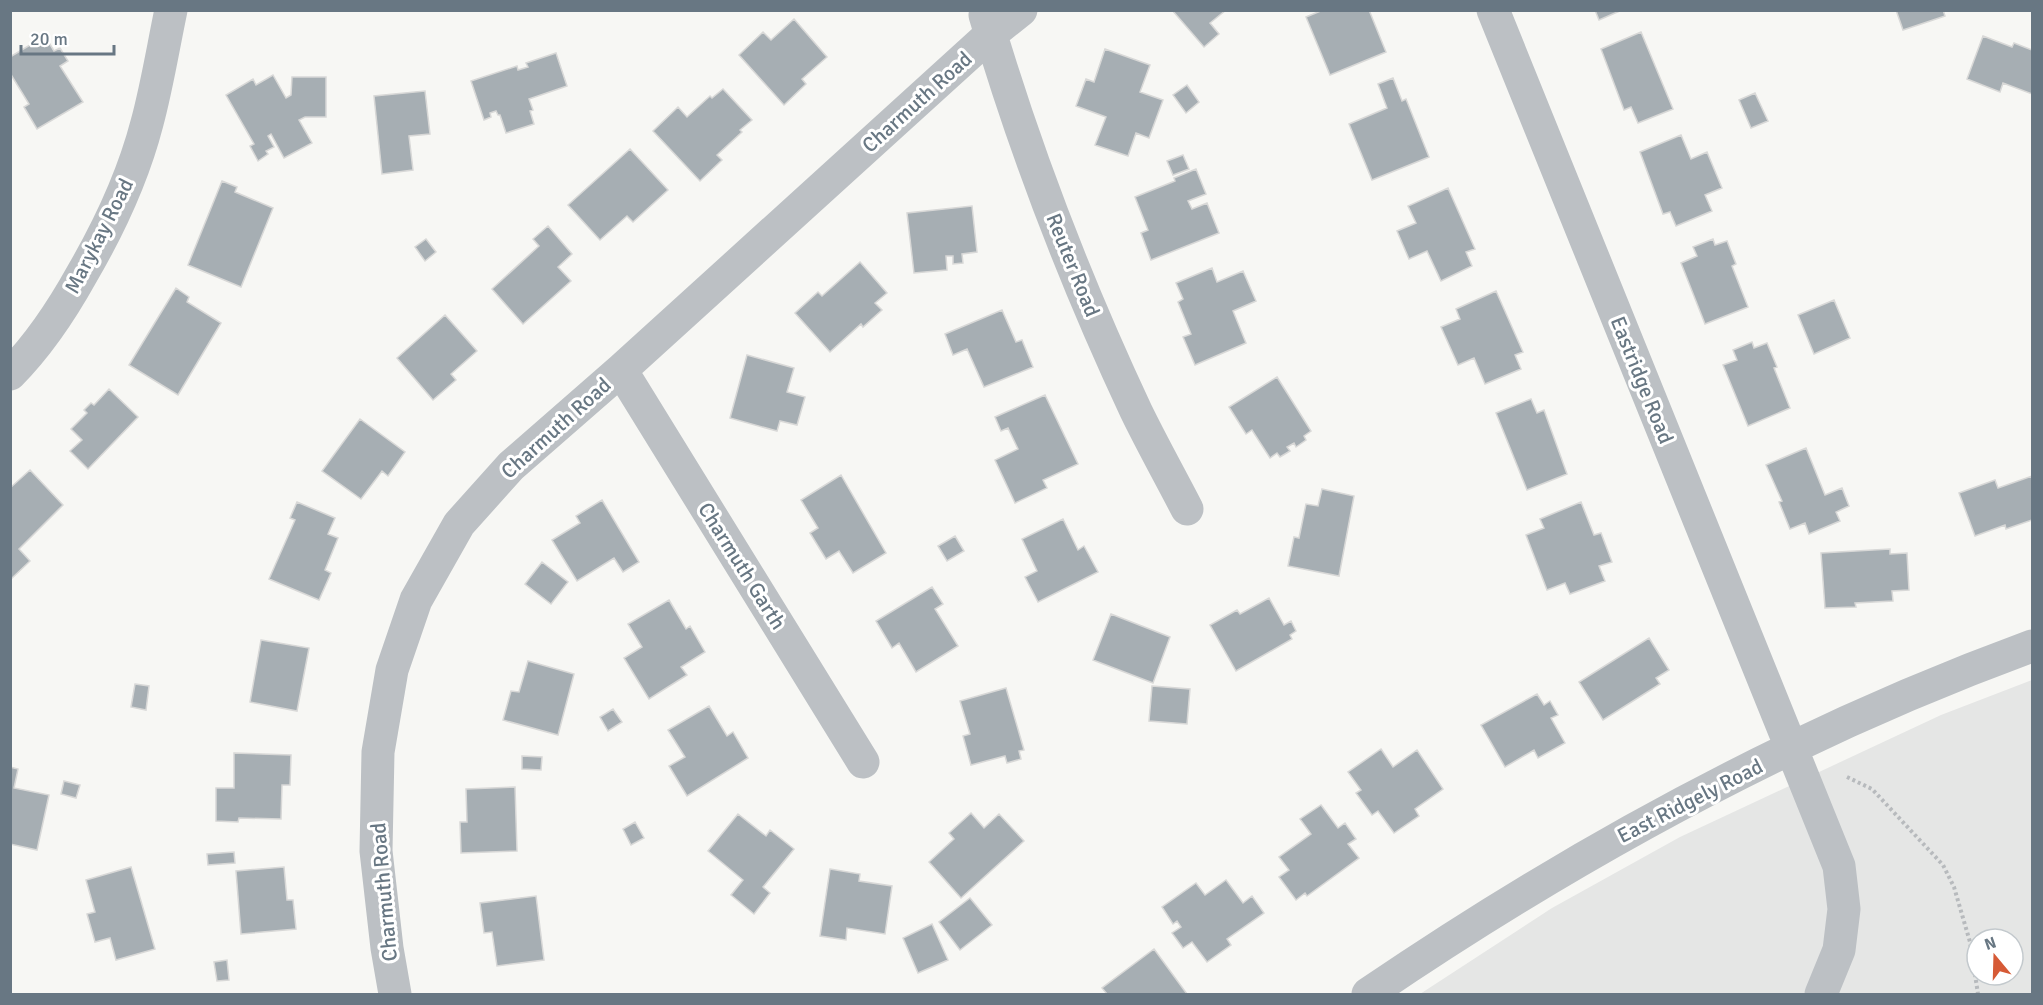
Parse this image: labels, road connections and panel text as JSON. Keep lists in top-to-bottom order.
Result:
{
  "streets": {
    "street": [
      "Charmuth Road",
      "Marykay Road",
      "Reuter Road",
      "Eastridge Road",
      "Charmuth Garth",
      "East Ridgely Road"
    ]
  },
  "crossings": [
    ["Charmuth Road", "Reuter Road"],
    ["Charmuth Road", "Charmuth Garth"],
    ["Eastridge Road", "East Ridgely Road"]
  ],
  "scale_bar": "20 m",
  "north": "top"
}
